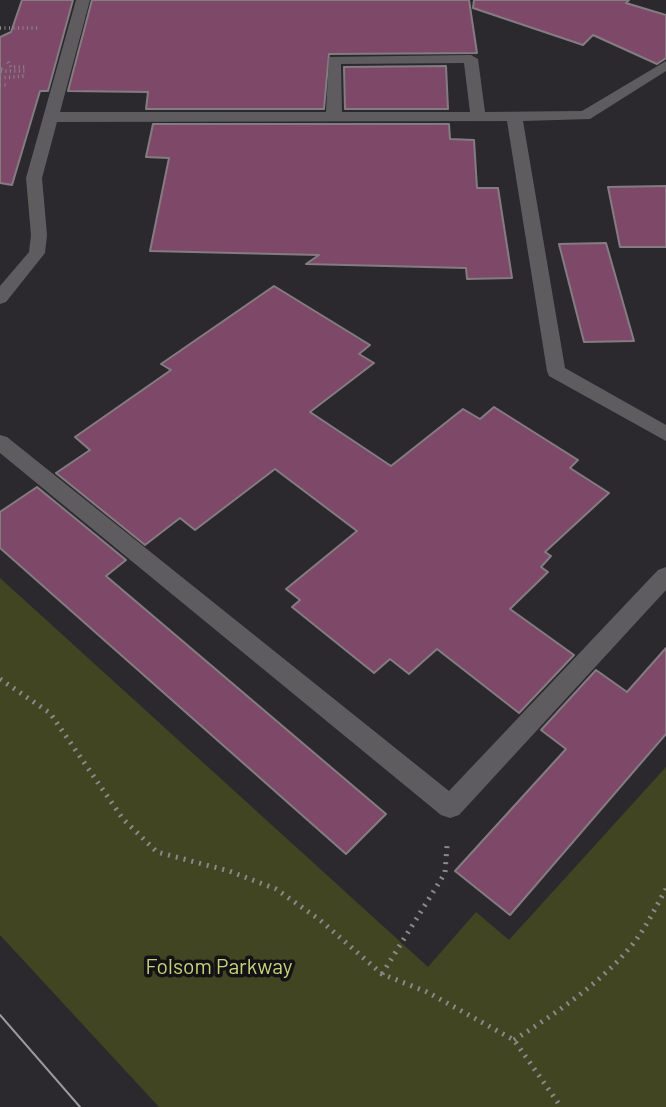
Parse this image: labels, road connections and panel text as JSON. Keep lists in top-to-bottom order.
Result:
{
  "parks": ["Folsom Parkway"]
}
